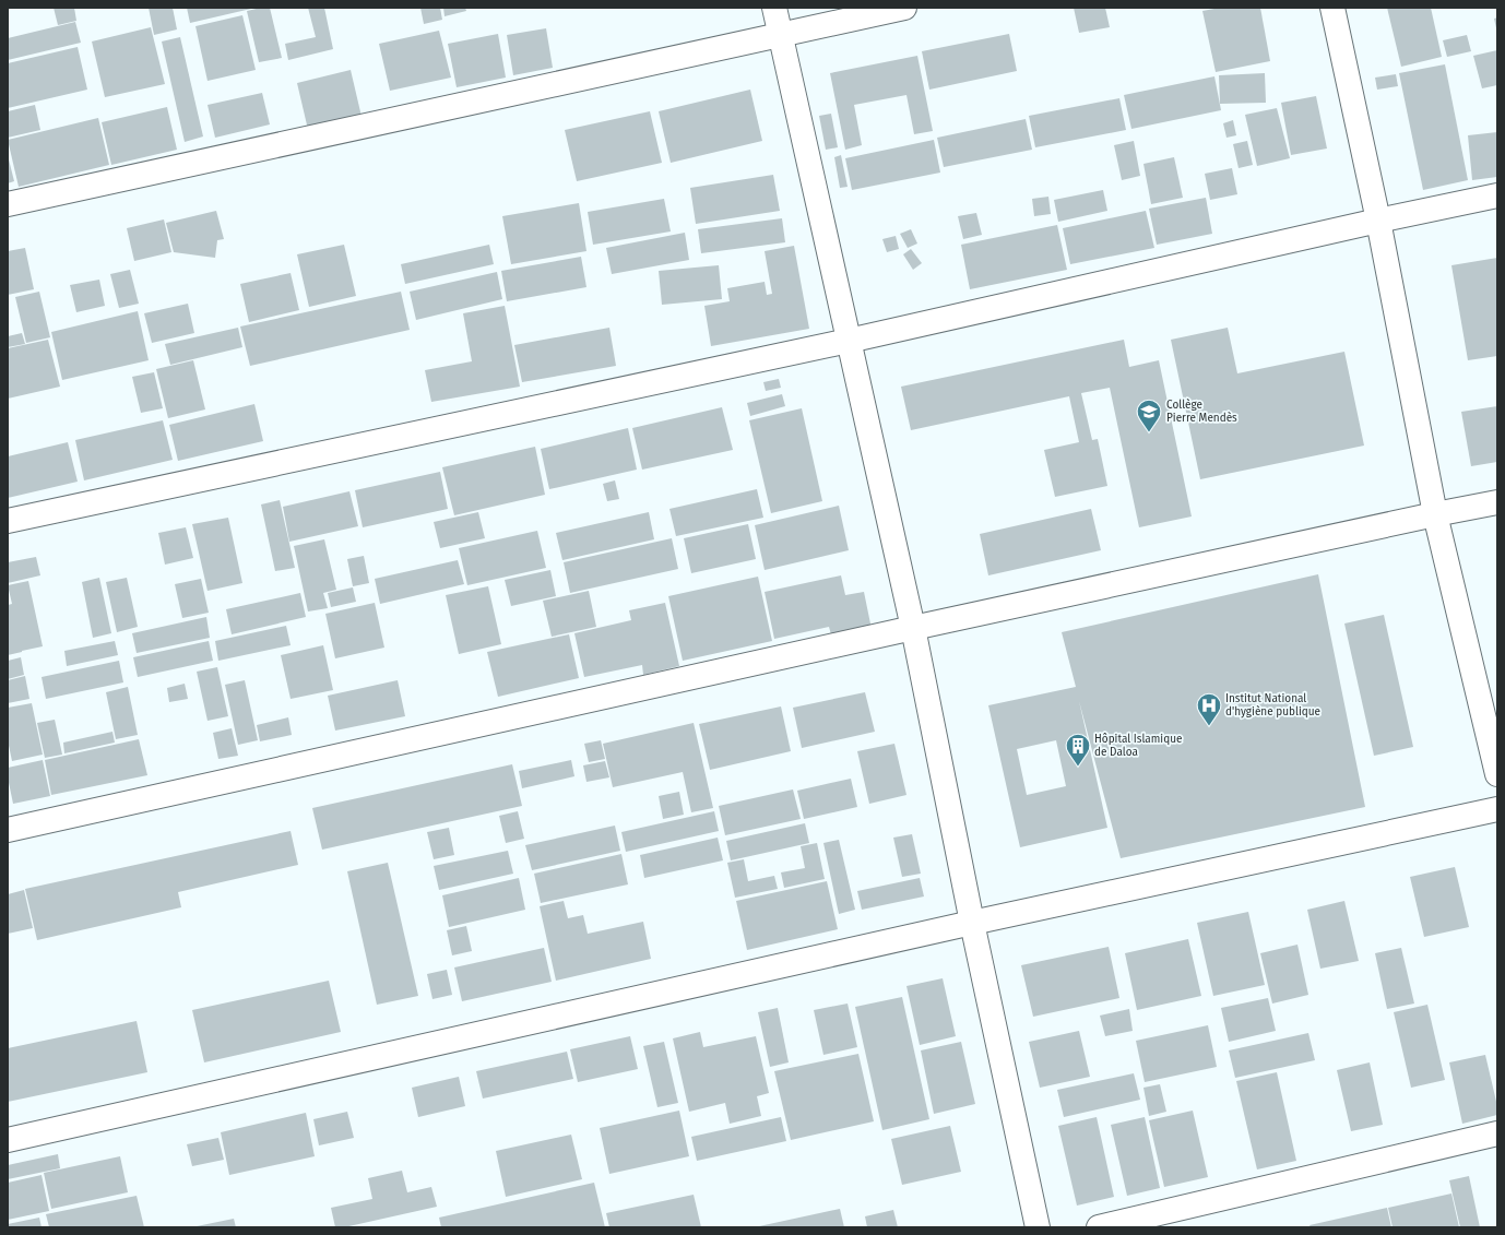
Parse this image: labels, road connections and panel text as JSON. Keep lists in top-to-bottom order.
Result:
{
  "places": {
    "school or university": ["Collège Pierre Mendès"],
    "hospital": ["Institut National d'hygiène publique"],
    "building": ["Hôpital Islamique de Daloa"]
  }
}
